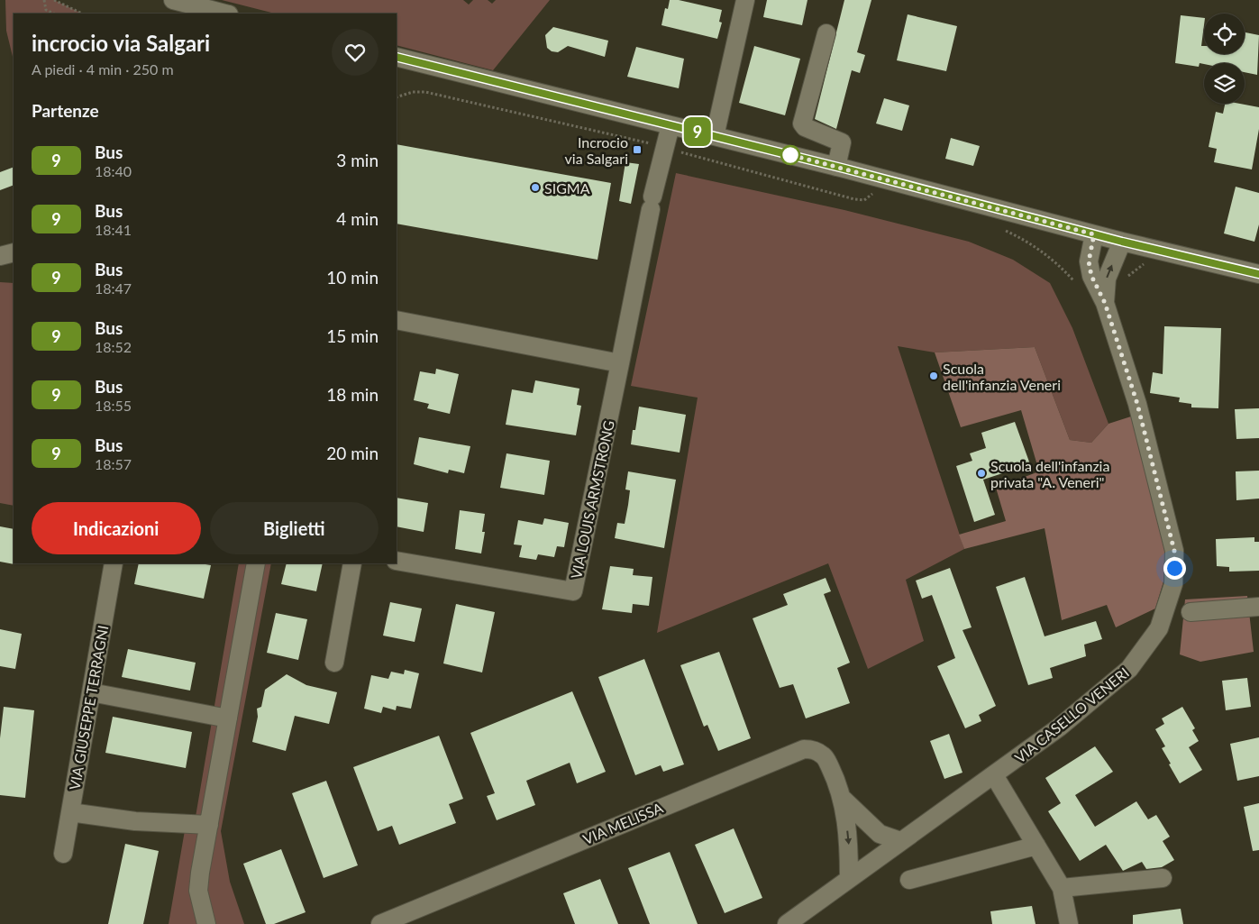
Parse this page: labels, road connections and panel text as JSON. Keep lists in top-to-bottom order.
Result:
{
  "streets": {
    "street": [
      "VIA LOUIS ARMSTRONG",
      "VIA GIUSEPPE TERRAGNI",
      "VIA CASELLO VENERI",
      "VIA MELISSA"
    ]
  },
  "crossings": [
    ["VIA CASELLO VENERI", "VIA MELISSA"]
  ],
  "places": {
    "transit": ["Incrocio via Salgari"],
    "other": ["SIGMA", "Scuola dell'infanzia Veneri", "Scuola dell'infanzia privata \"A. Veneri\""]
  },
  "lines": ["bus line 9"],
  "page": {
    "on_map": "9",
    "heading": [
      ["incrocio via Salgari", "A piedi · 4 min · 250 m"],
      "Partenze"
    ],
    "list": [
      {
        "mark": "9",
        "name": "Bus",
        "note": "18:40",
        "value": "3 min"
      },
      {
        "mark": "9",
        "name": "Bus",
        "note": "18:41",
        "value": "4 min"
      },
      {
        "mark": "9",
        "name": "Bus",
        "note": "18:47",
        "value": "10 min"
      },
      {
        "mark": "9",
        "name": "Bus",
        "note": "18:52",
        "value": "15 min"
      },
      {
        "mark": "9",
        "name": "Bus",
        "note": "18:55",
        "value": "18 min"
      },
      {
        "mark": "9",
        "name": "Bus",
        "note": "18:57",
        "value": "20 min"
      }
    ],
    "buttons": ["Indicazioni", "Biglietti"]
  }
}
